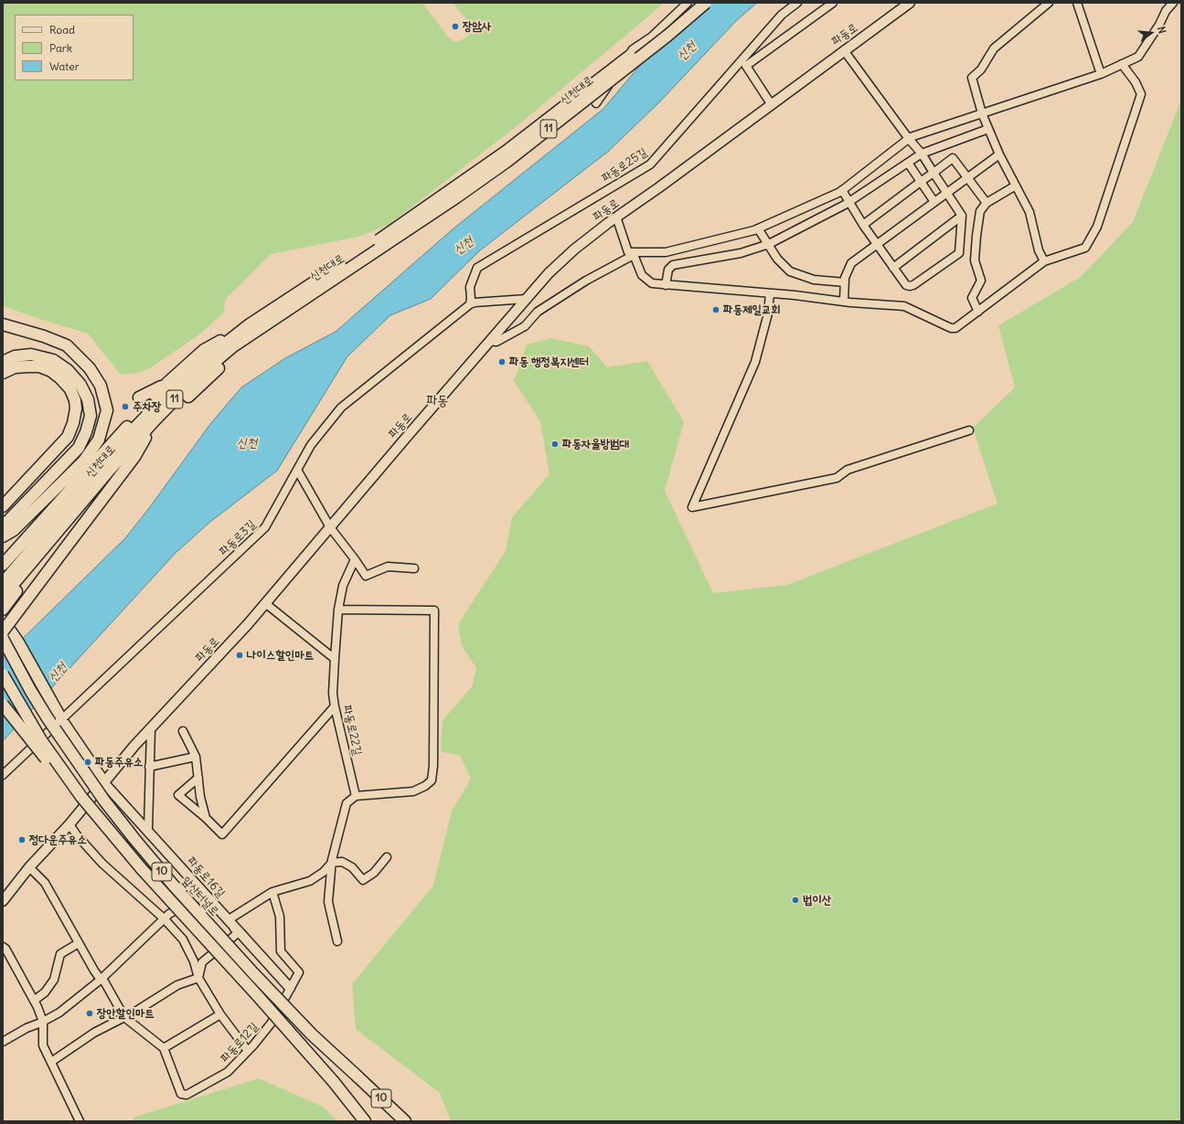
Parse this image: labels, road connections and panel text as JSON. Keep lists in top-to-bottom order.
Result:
{
  "streets": {
    "highway": [
      "신천대로",
      "11",
      "10",
      "앞산터널로"
    ],
    "main road": ["파동로", "파동로16길"],
    "street": [
      "파동로25길",
      "파동로3길",
      "파동로22길",
      "파동로12길"
    ]
  },
  "crossings": [
    ["파동로", "파동로16길"],
    ["신천대로", "11"],
    ["파동로25길", "파동로3길"]
  ],
  "districts": ["파동"],
  "water": ["신천"],
  "places": [
    "장암사",
    "파동제일교회",
    "파동 행정복지센터",
    "주차장",
    "파동자율방범대",
    "나이스할인마트",
    "파동주유소",
    "정다운주유소",
    "법이산",
    "장안할인마트"
  ],
  "legend": ["Road", "Park", "Water"],
  "north": "right"
}
